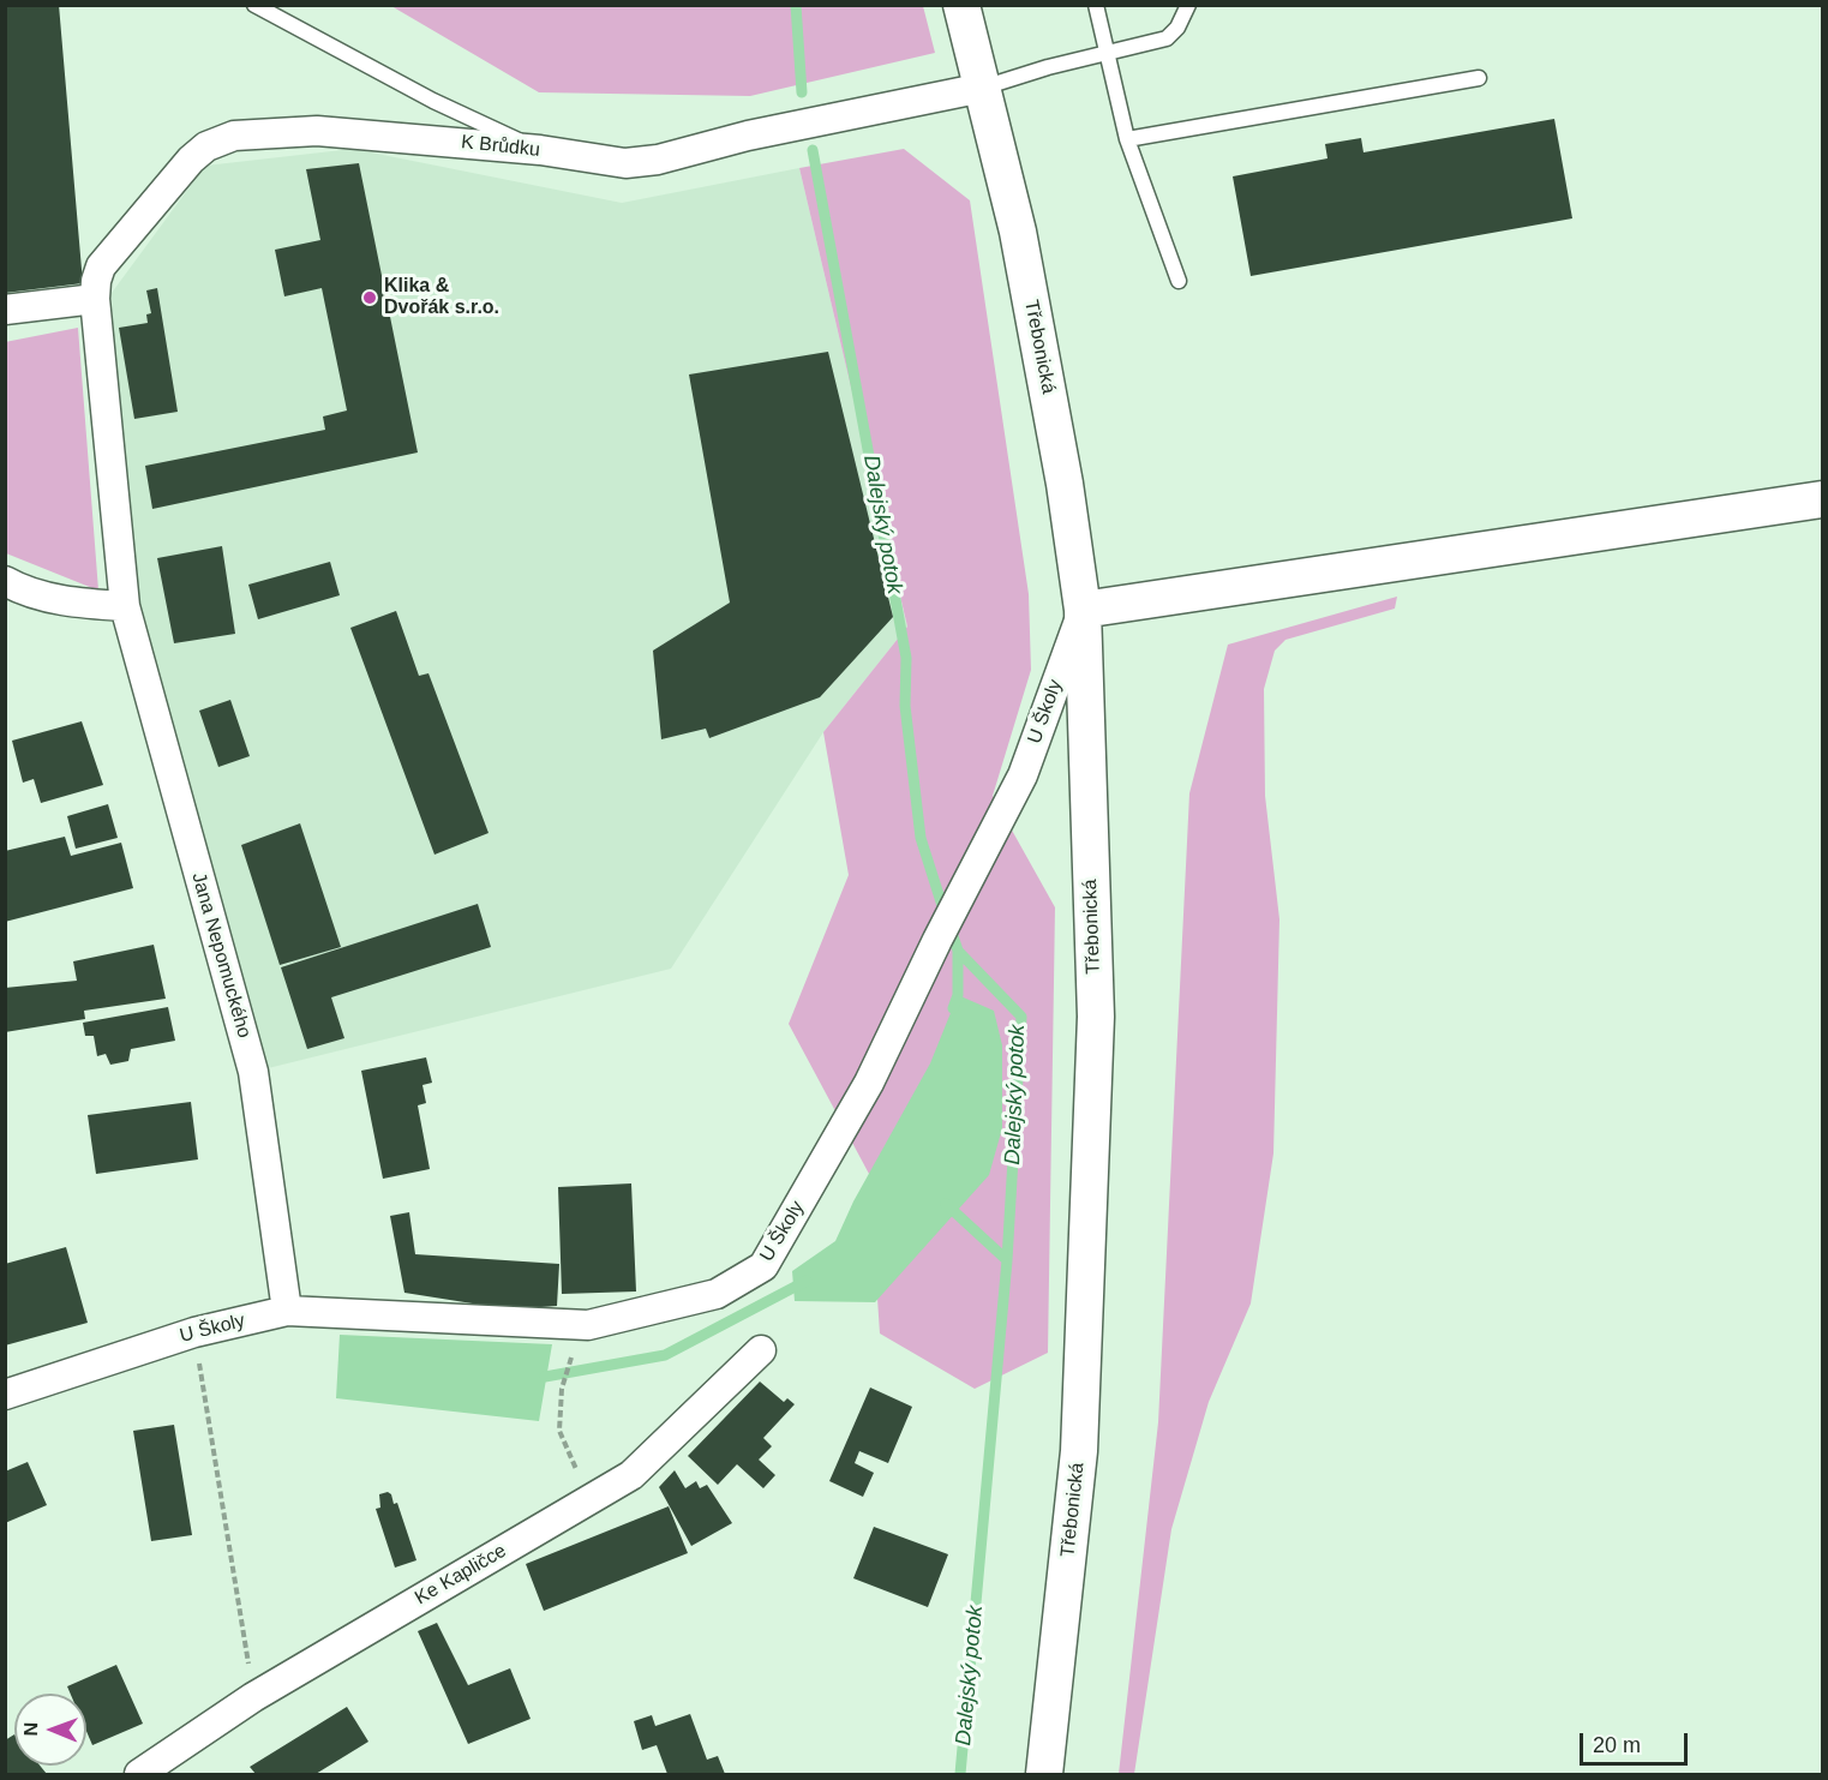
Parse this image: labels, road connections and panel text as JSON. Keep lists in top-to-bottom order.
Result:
{
  "streets": {
    "street": [
      "K Brůdku",
      "Třebonická",
      "U Školy",
      "Jana Nepomuckého",
      "Ke Kapličce"
    ]
  },
  "crossings": [
    ["K Brůdku", "Třebonická"],
    ["K Brůdku", "Jana Nepomuckého"],
    ["Třebonická", "U Školy"],
    ["U Školy", "Jana Nepomuckého"]
  ],
  "water": ["Dalejský potok"],
  "places": ["Klika & Dvořák s.r.o."],
  "scale_bar": "20 m",
  "north": "left"
}
